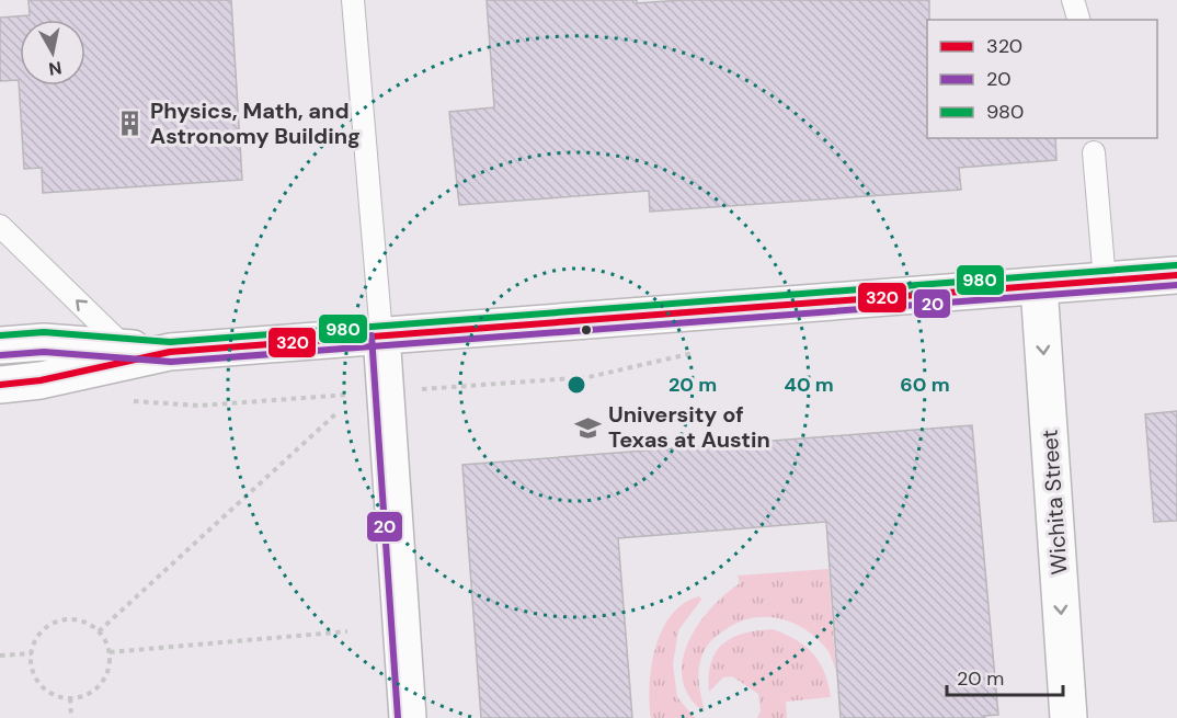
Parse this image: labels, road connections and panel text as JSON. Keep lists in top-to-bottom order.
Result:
{
  "streets": {
    "main road": ["Wichita Street"]
  },
  "one_way": ["Wichita Street"],
  "places": {
    "building": ["Physics, Math, and Astronomy Building"],
    "school or university": ["University of Texas at Austin"]
  },
  "lines": ["transit line 980", "transit line 320", "transit line 20"],
  "legend": ["320", "20", "980"],
  "scale_bar": "20 m",
  "north": "bottom",
  "rings": ["20 m", "40 m", "60 m"]
}
